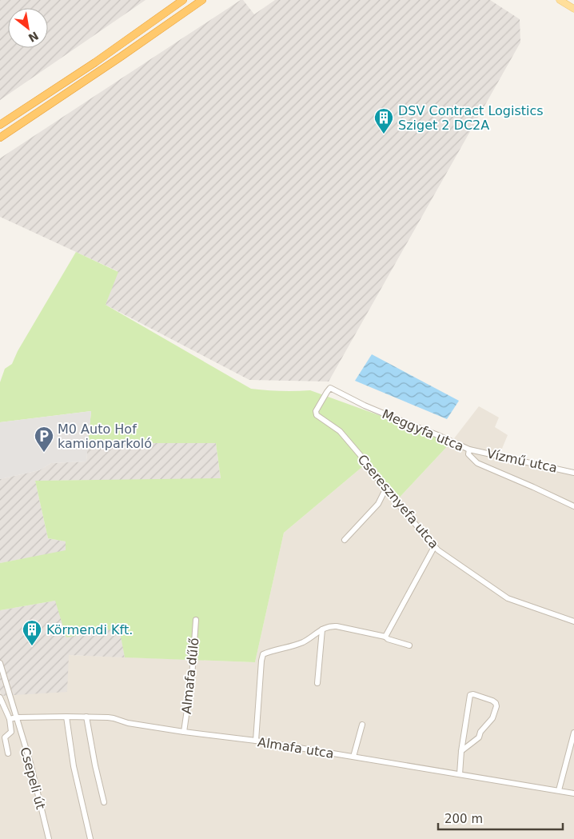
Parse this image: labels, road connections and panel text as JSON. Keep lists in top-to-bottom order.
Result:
{
  "streets": {
    "street": [
      "Meggyfa utca",
      "Vízmű utca",
      "Cseresznyefa utca",
      "Almafa dűlő",
      "Almafa utca",
      "Csepeli út"
    ]
  },
  "crossings": [
    ["Meggyfa utca", "Vízmű utca"],
    ["Meggyfa utca", "Cseresznyefa utca"],
    ["Almafa dűlő", "Almafa utca"],
    ["Almafa utca", "Csepeli út"]
  ],
  "places": {
    "building": ["DSV Contract Logistics Sziget 2 DC2A", "Körmendi Kft."],
    "parking": ["M0 Auto Hof kamionparkoló"]
  },
  "scale_bar": "200 m",
  "north": "bottom right"
}
